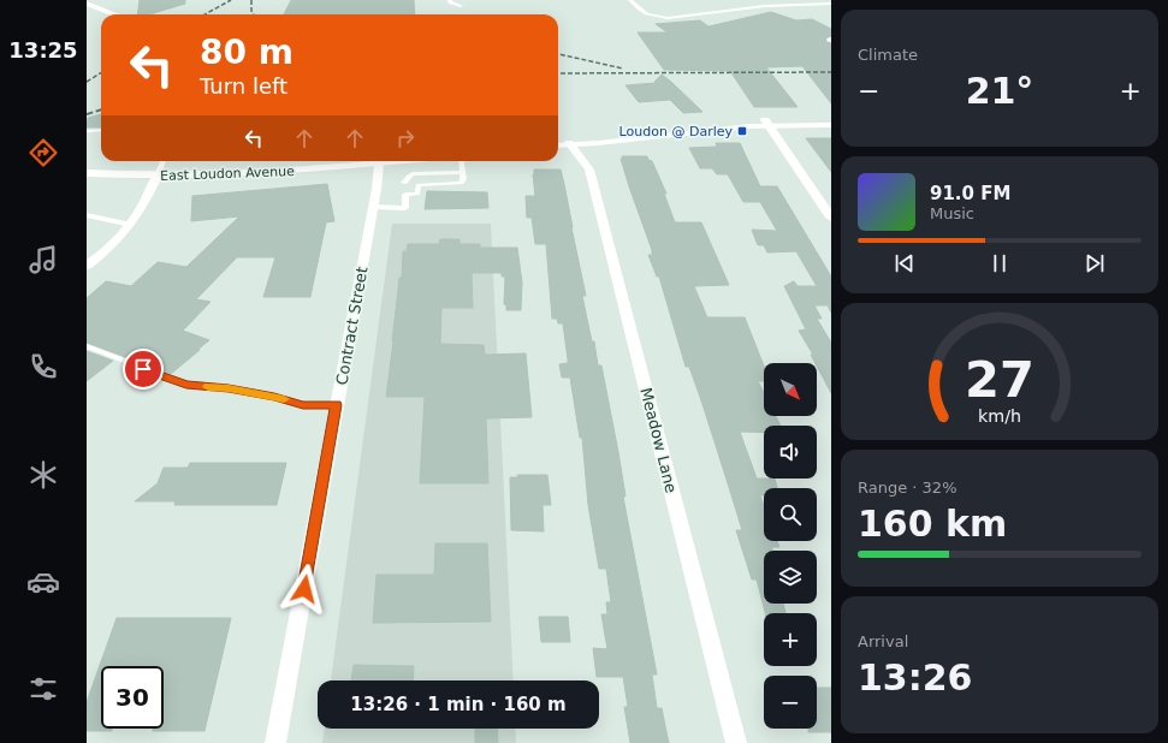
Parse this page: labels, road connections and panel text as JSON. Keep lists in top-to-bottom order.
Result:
{
  "streets": {
    "street": ["East Loudon Avenue", "Contract Street", "Meadow Lane"]
  },
  "crossings": [
    ["East Loudon Avenue", "Contract Street"]
  ],
  "places": {
    "transit": ["Loudon @ Darley"]
  },
  "north": "bottom right",
  "page": {
    "tabs": "13:25",
    "tile": [
      "Climate",
      ["Range · 32%", "160 km"],
      ["Arrival", "13:26"]
    ],
    "turn": ["80 m", "Turn left"],
    "heat": ["−", "21°", "+"],
    "song": ["91.0 FM", "Music"],
    "map_buttons": ["+", "−"],
    "limit": "30",
    "trip": "13:26 · 1 min · 160 m",
    "gauge": ["27", "km/h"]
  }
}
